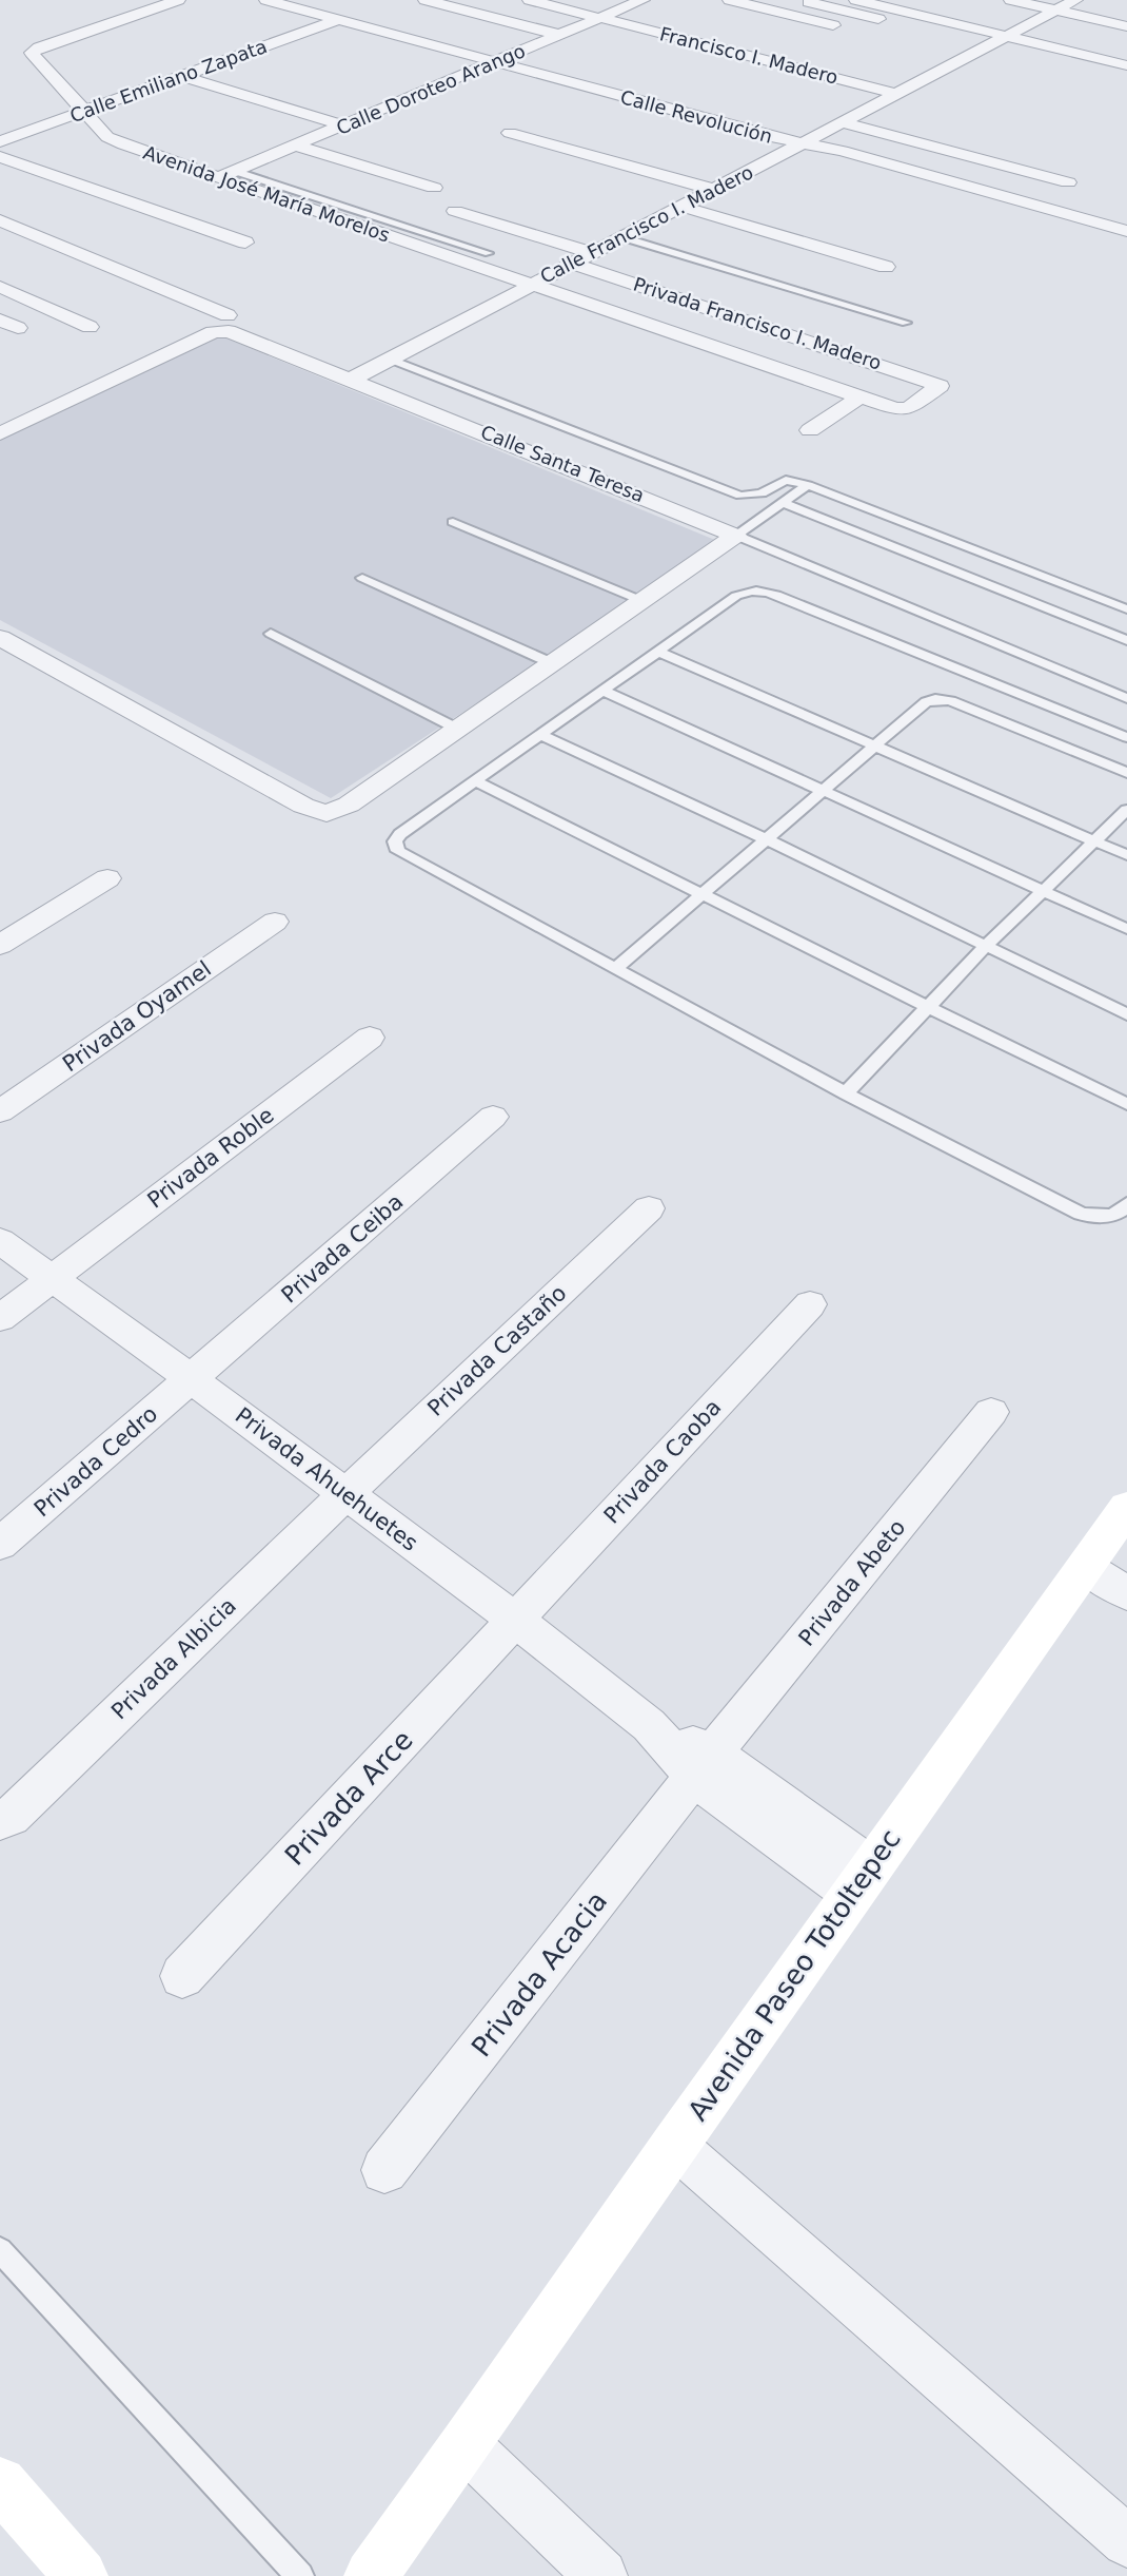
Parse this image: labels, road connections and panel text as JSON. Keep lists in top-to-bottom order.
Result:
{
  "streets": {
    "main road": ["Avenida Paseo Totoltepec"],
    "street": [
      "Francisco I. Madero",
      "Calle Emiliano Zapata",
      "Calle Doroteo Arango",
      "Calle Revolución",
      "Avenida José María Morelos",
      "Calle Francisco I. Madero",
      "Privada Francisco I. Madero",
      "Calle Santa Teresa",
      "Privada Oyamel",
      "Privada Roble",
      "Privada Ceiba",
      "Privada Castaño",
      "Privada Cedro",
      "Privada Caoba",
      "Privada Ahuehuetes",
      "Privada Abeto",
      "Privada Albicia",
      "Privada Arce",
      "Privada Acacia"
    ]
  },
  "crossings": [
    ["Francisco I. Madero", "Calle Doroteo Arango"],
    ["Francisco I. Madero", "Calle Francisco I. Madero"],
    ["Calle Emiliano Zapata", "Calle Revolución"],
    ["Calle Emiliano Zapata", "Avenida José María Morelos"],
    ["Calle Doroteo Arango", "Calle Revolución"],
    ["Calle Doroteo Arango", "Avenida José María Morelos"],
    ["Calle Revolución", "Calle Francisco I. Madero"],
    ["Avenida José María Morelos", "Calle Francisco I. Madero"],
    ["Avenida José María Morelos", "Privada Francisco I. Madero"],
    ["Calle Francisco I. Madero", "Privada Francisco I. Madero"],
    ["Calle Francisco I. Madero", "Calle Santa Teresa"],
    ["Privada Roble", "Privada Ahuehuetes"],
    ["Privada Ceiba", "Privada Cedro"],
    ["Privada Ceiba", "Privada Ahuehuetes"],
    ["Privada Castaño", "Privada Ahuehuetes"],
    ["Privada Castaño", "Privada Albicia"],
    ["Privada Cedro", "Privada Ahuehuetes"],
    ["Privada Caoba", "Privada Ahuehuetes"],
    ["Privada Caoba", "Privada Arce"],
    ["Privada Ahuehuetes", "Privada Abeto"],
    ["Privada Ahuehuetes", "Privada Albicia"],
    ["Privada Ahuehuetes", "Privada Arce"],
    ["Privada Ahuehuetes", "Privada Acacia"],
    ["Privada Ahuehuetes", "Avenida Paseo Totoltepec"],
    ["Privada Abeto", "Privada Acacia"]
  ]
}
